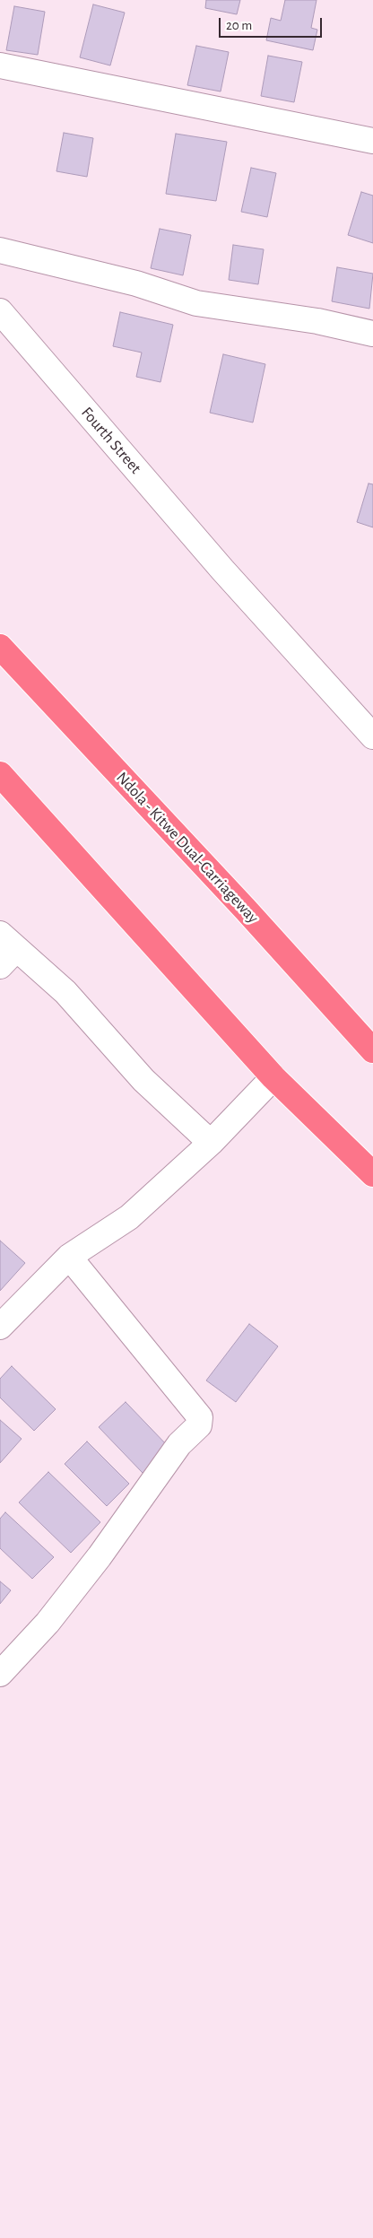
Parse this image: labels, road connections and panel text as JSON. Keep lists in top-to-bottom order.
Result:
{
  "streets": {
    "highway": ["Ndola - Kitwe Dual-Carriageway"],
    "street": ["Fourth Street"]
  },
  "scale_bar": "20 m"
}
